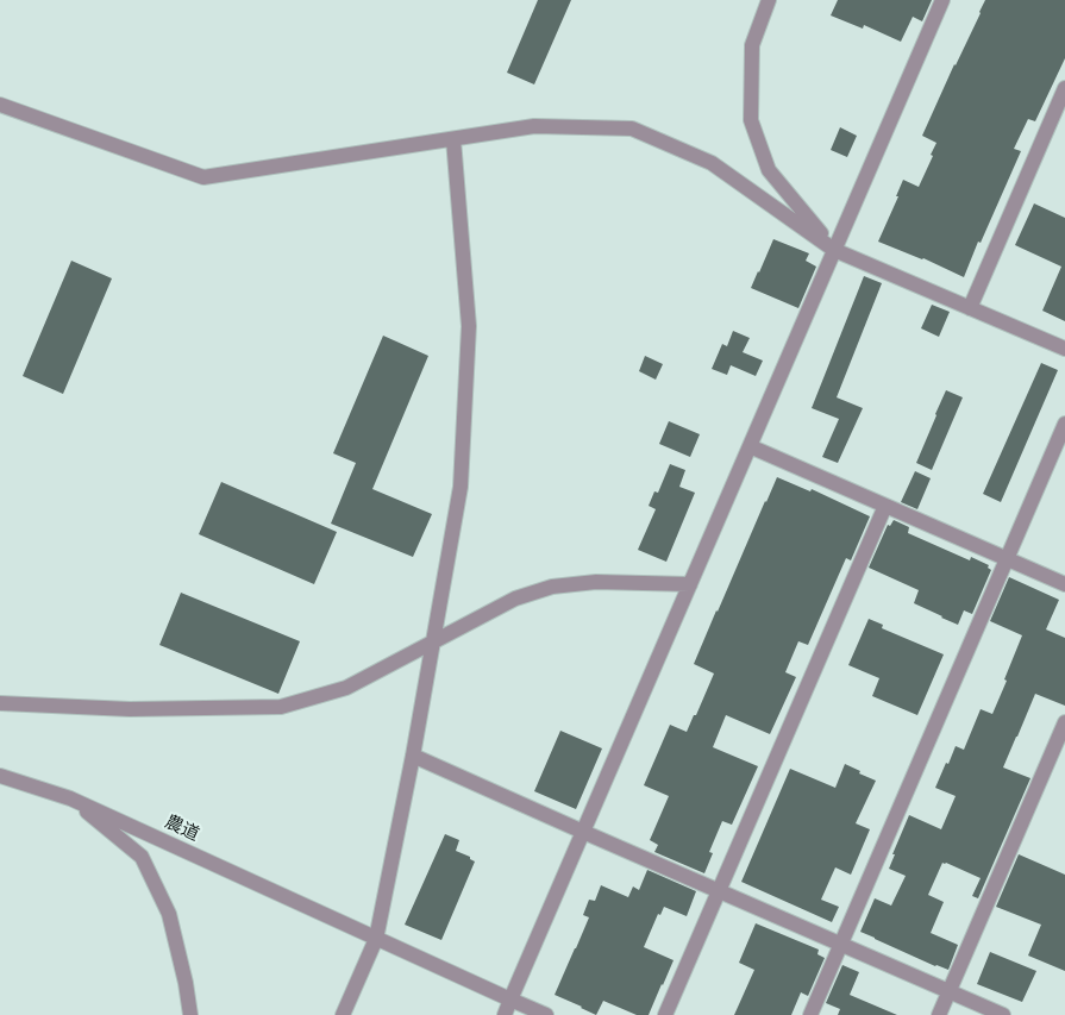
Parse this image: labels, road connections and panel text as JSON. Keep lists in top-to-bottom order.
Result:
{
  "streets": {
    "street": ["農道"]
  }
}
